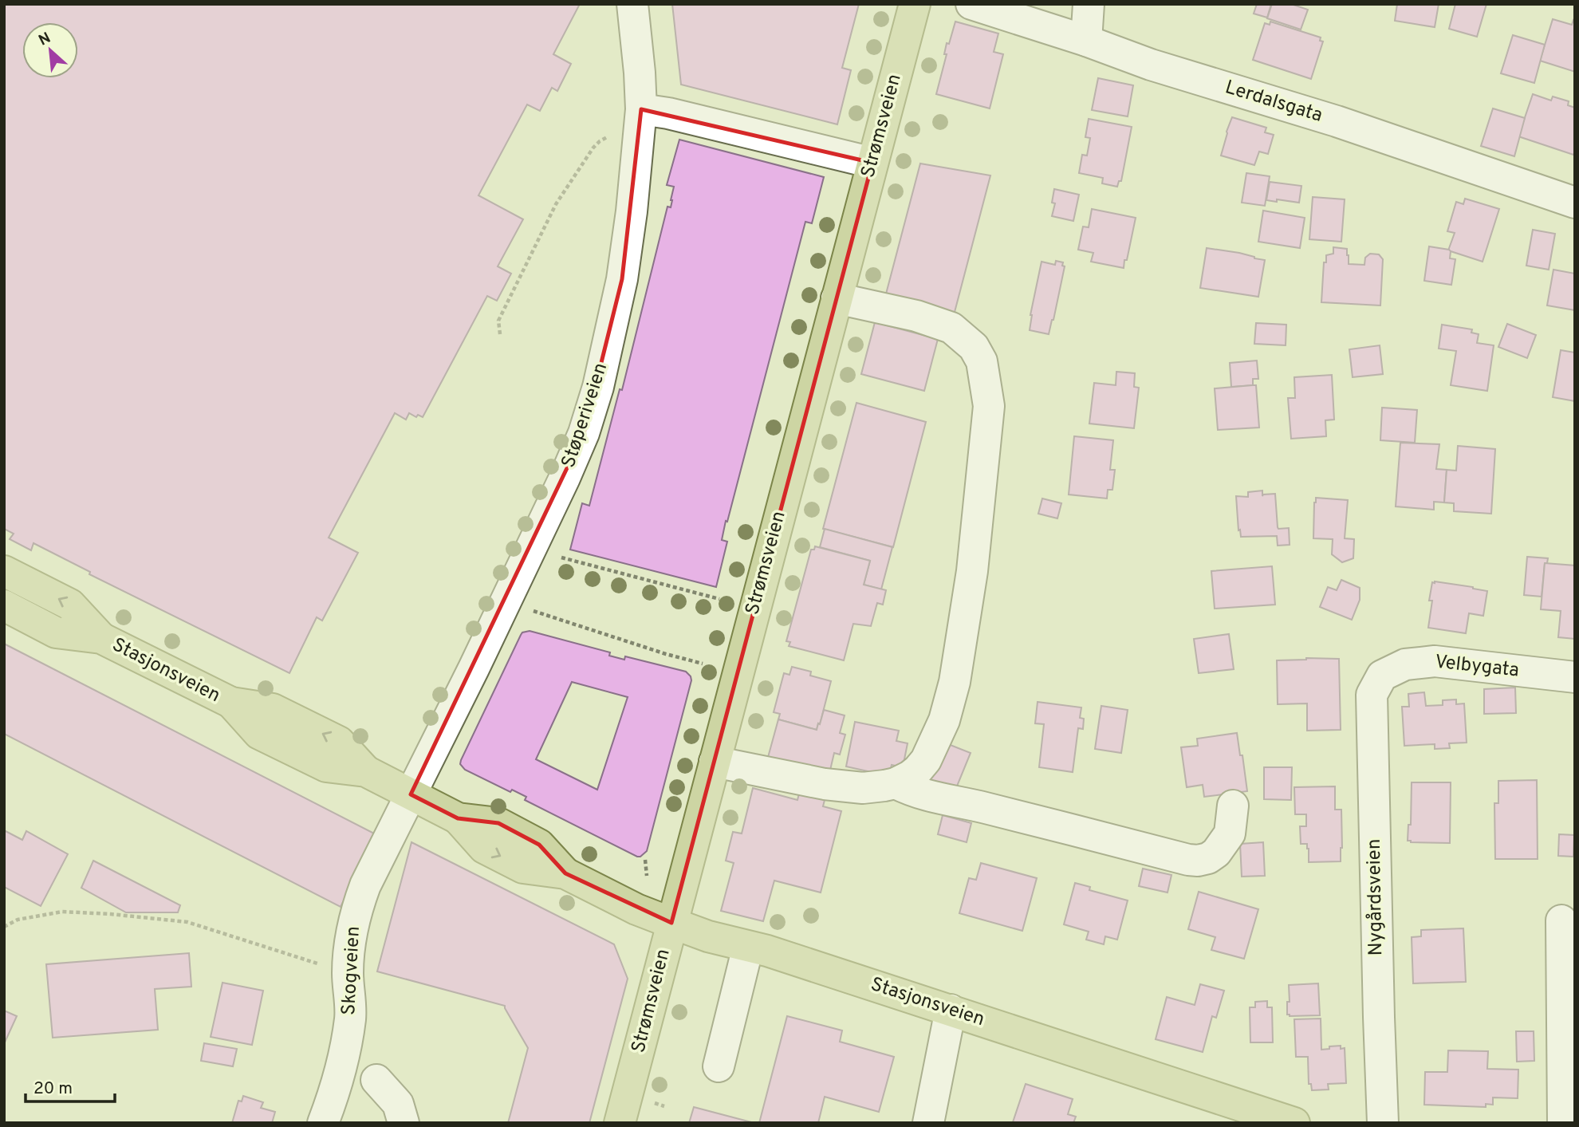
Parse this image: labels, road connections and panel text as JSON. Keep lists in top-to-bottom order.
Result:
{
  "streets": {
    "main road": ["Strømsveien", "Stasjonsveien"],
    "street": [
      "Lerdalsgata",
      "Støperiveien",
      "Velbygata",
      "Nygårdsveien",
      "Skogveien"
    ]
  },
  "crossings": [
    ["Strømsveien", "Stasjonsveien"],
    ["Støperiveien", "Stasjonsveien"],
    ["Støperiveien", "Skogveien"],
    ["Velbygata", "Nygårdsveien"],
    ["Stasjonsveien", "Skogveien"]
  ],
  "scale_bar": "20 m",
  "north": "top left"
}
